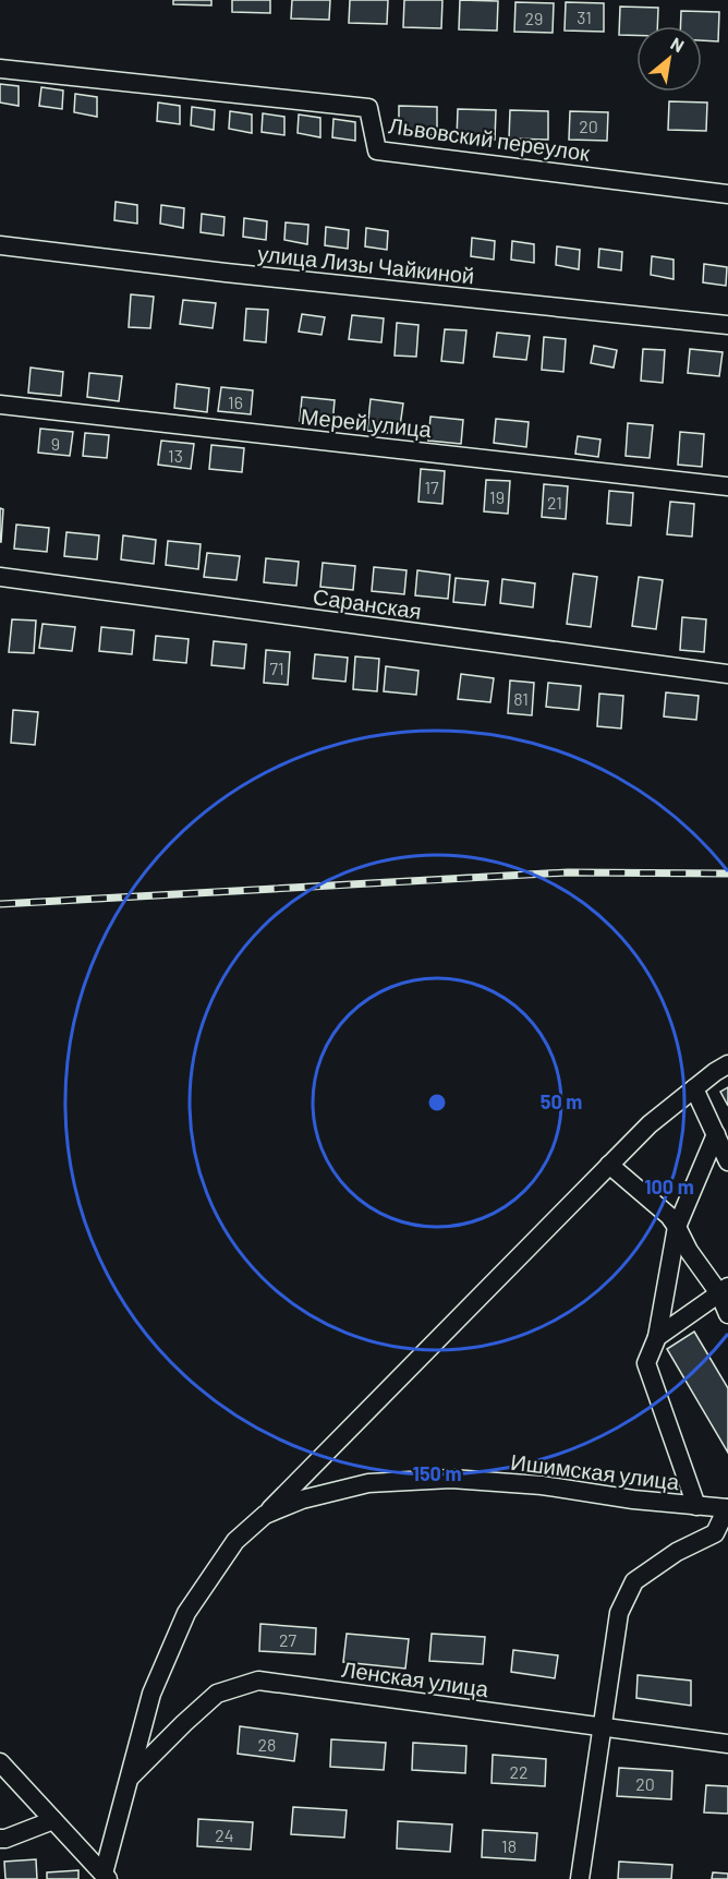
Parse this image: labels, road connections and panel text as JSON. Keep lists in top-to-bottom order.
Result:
{
  "streets": {
    "street": [
      "Львовский переулок",
      "улица Лизы Чайкиной",
      "Мерей улица",
      "Саранская",
      "Ишимская улица",
      "Ленская улица"
    ]
  },
  "crossings": [
    ["Ишимская улица", "Ленская улица"]
  ],
  "house_numbers": [
    "31",
    "29",
    "20",
    "16",
    "9",
    "13",
    "17",
    "19",
    "21",
    "71",
    "81",
    "27",
    "28",
    "22",
    "20",
    "24",
    "18"
  ],
  "north": "top right",
  "rings": ["50 m", "100 m", "150 m"]
}
